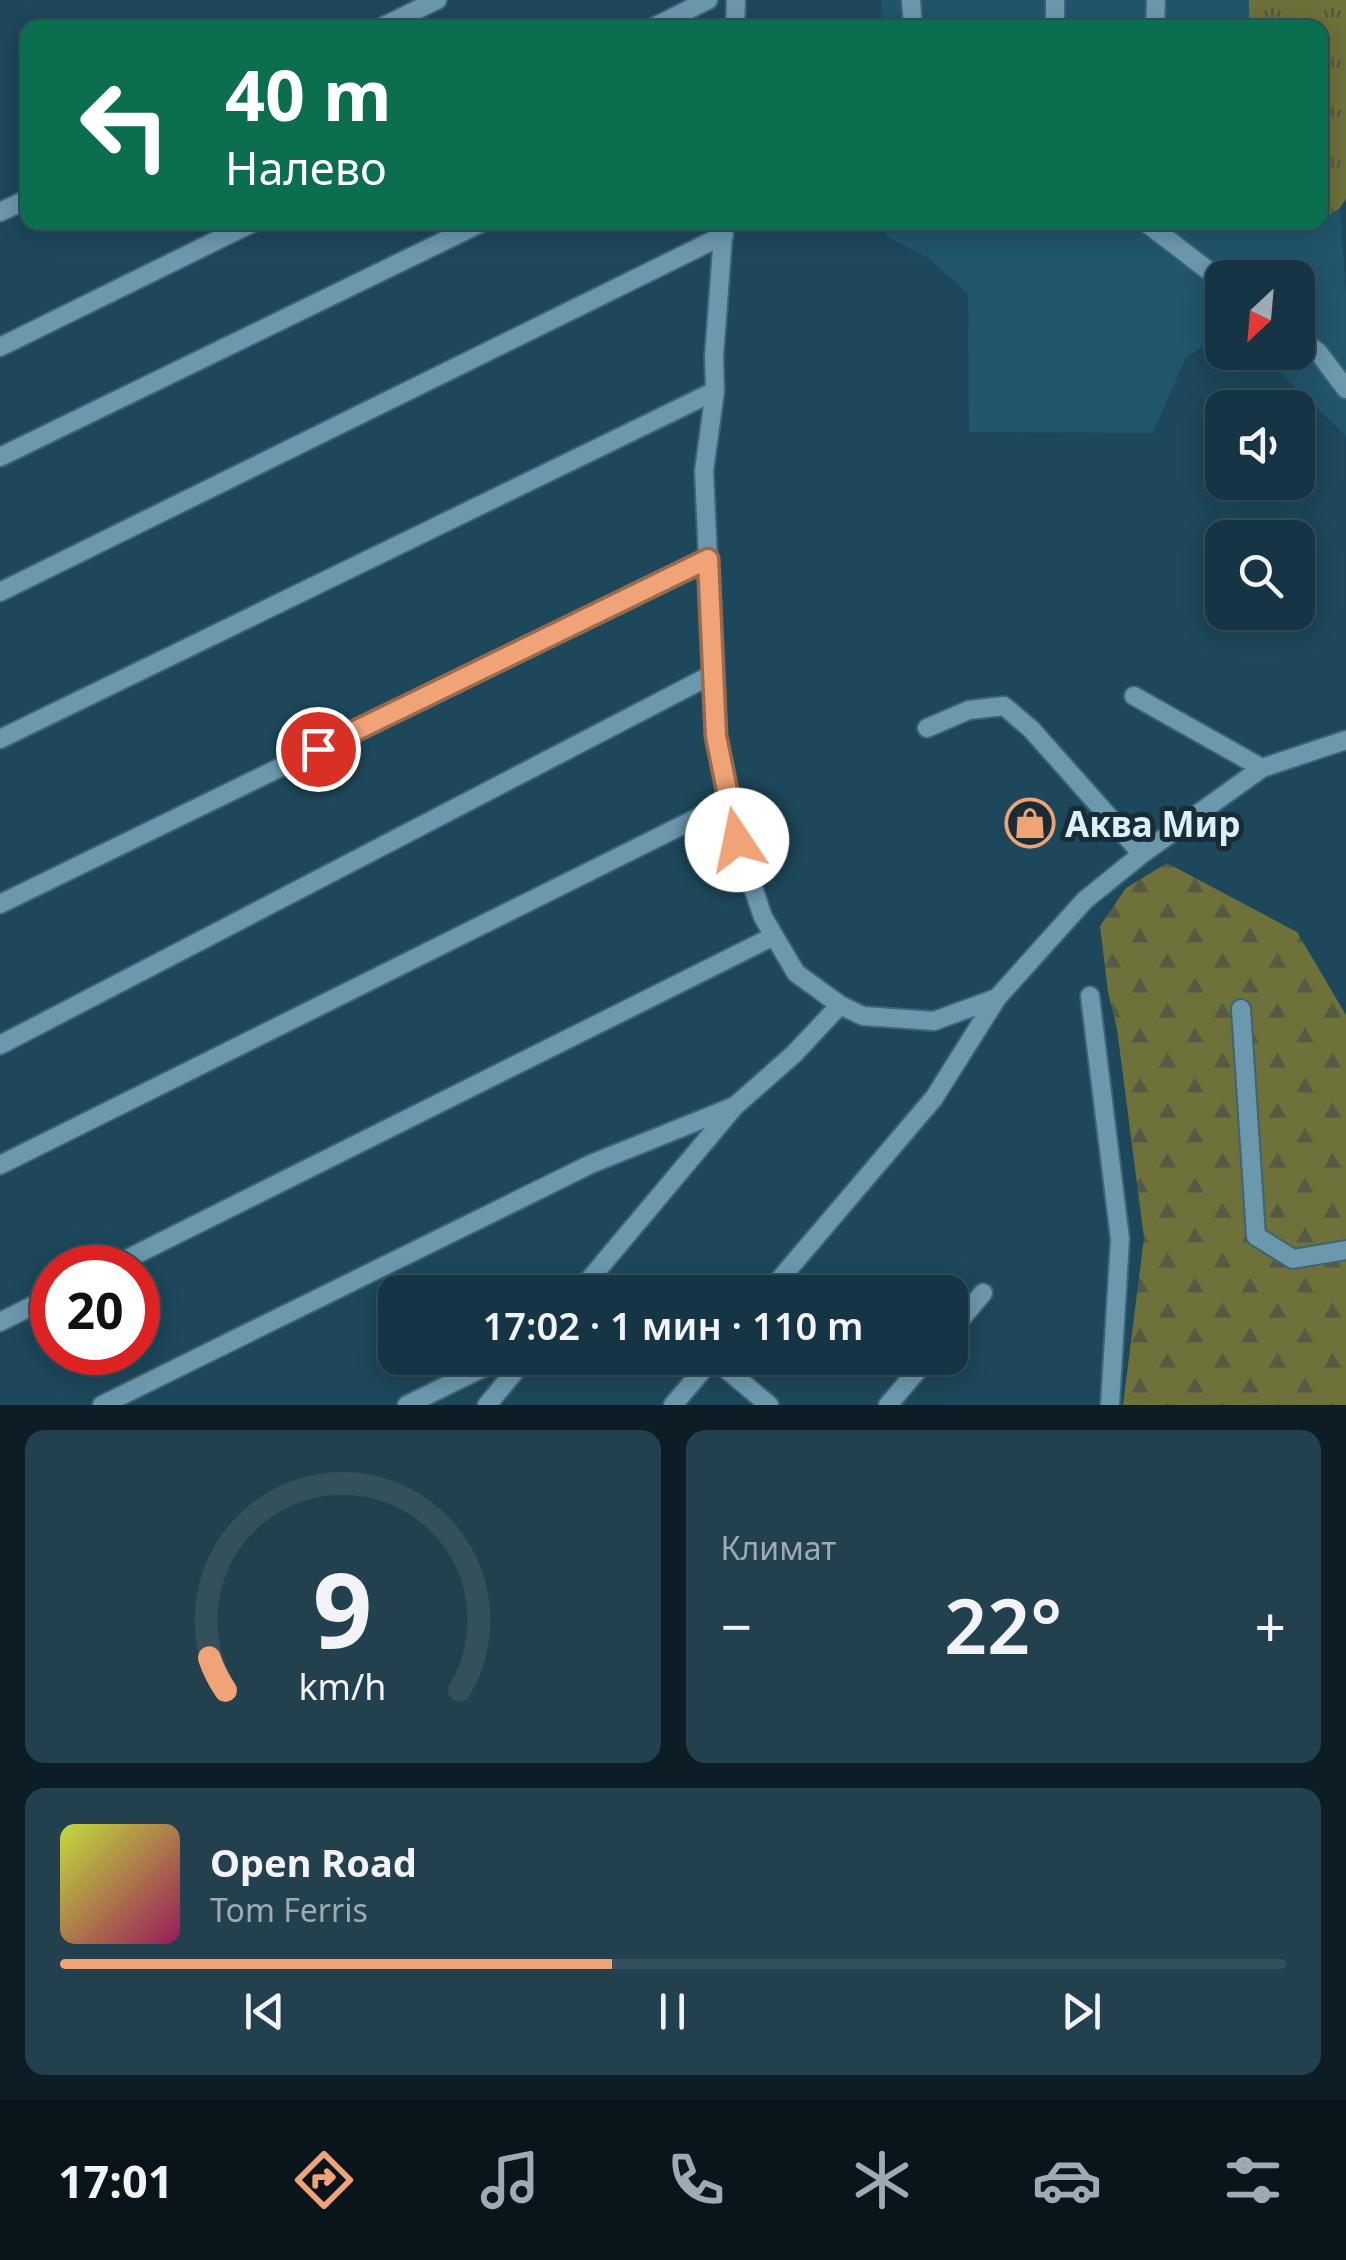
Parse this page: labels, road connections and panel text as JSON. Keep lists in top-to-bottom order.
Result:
{
  "places": {
    "shop": ["Аква Мир"]
  },
  "north": "bottom left",
  "page": {
    "turn": ["40 m", "Налево"],
    "limit": "20",
    "trip": "17:02 · 1 мин · 110 m",
    "tile": "Климат",
    "heat": ["−", "22°", "+"],
    "song": ["Open Road", "Tom Ferris"],
    "tabs": "17:01",
    "gauge": ["9", "km/h"]
  }
}
